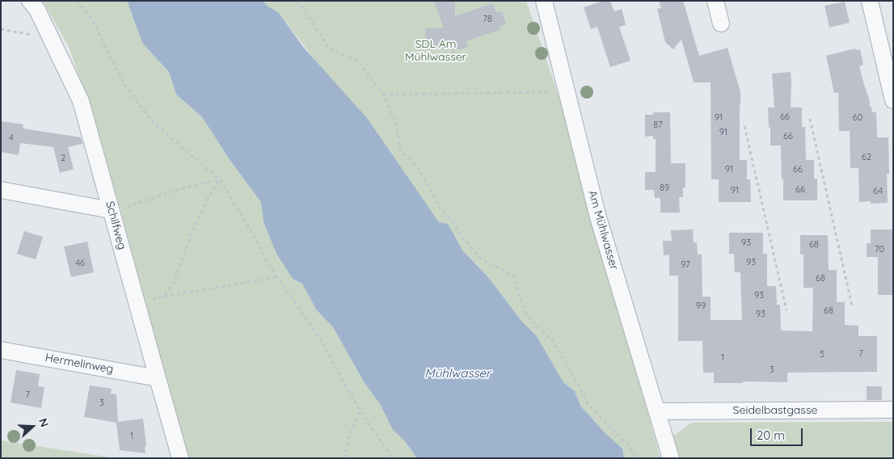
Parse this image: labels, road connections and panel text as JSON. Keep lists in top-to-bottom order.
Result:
{
  "streets": {
    "street": [
      "Schilfweg",
      "Am Mühlwasser",
      "Hermelinweg",
      "Seidelbastgasse"
    ]
  },
  "crossings": [
    ["Schilfweg", "Hermelinweg"],
    ["Am Mühlwasser", "Seidelbastgasse"]
  ],
  "water": ["Mühlwasser"],
  "parks": ["SDL Am Mühlwasser"],
  "house_numbers": [
    "78",
    "66",
    "91",
    "60",
    "87",
    "91",
    "66",
    "4",
    "62",
    "2",
    "91",
    "66",
    "89",
    "66",
    "91",
    "64",
    "93",
    "68",
    "70",
    "93",
    "46",
    "97",
    "68",
    "93",
    "99",
    "68",
    "93",
    "7",
    "5",
    "1",
    "3",
    "7",
    "3",
    "1"
  ],
  "scale_bar": "20 m",
  "north": "right"
}
